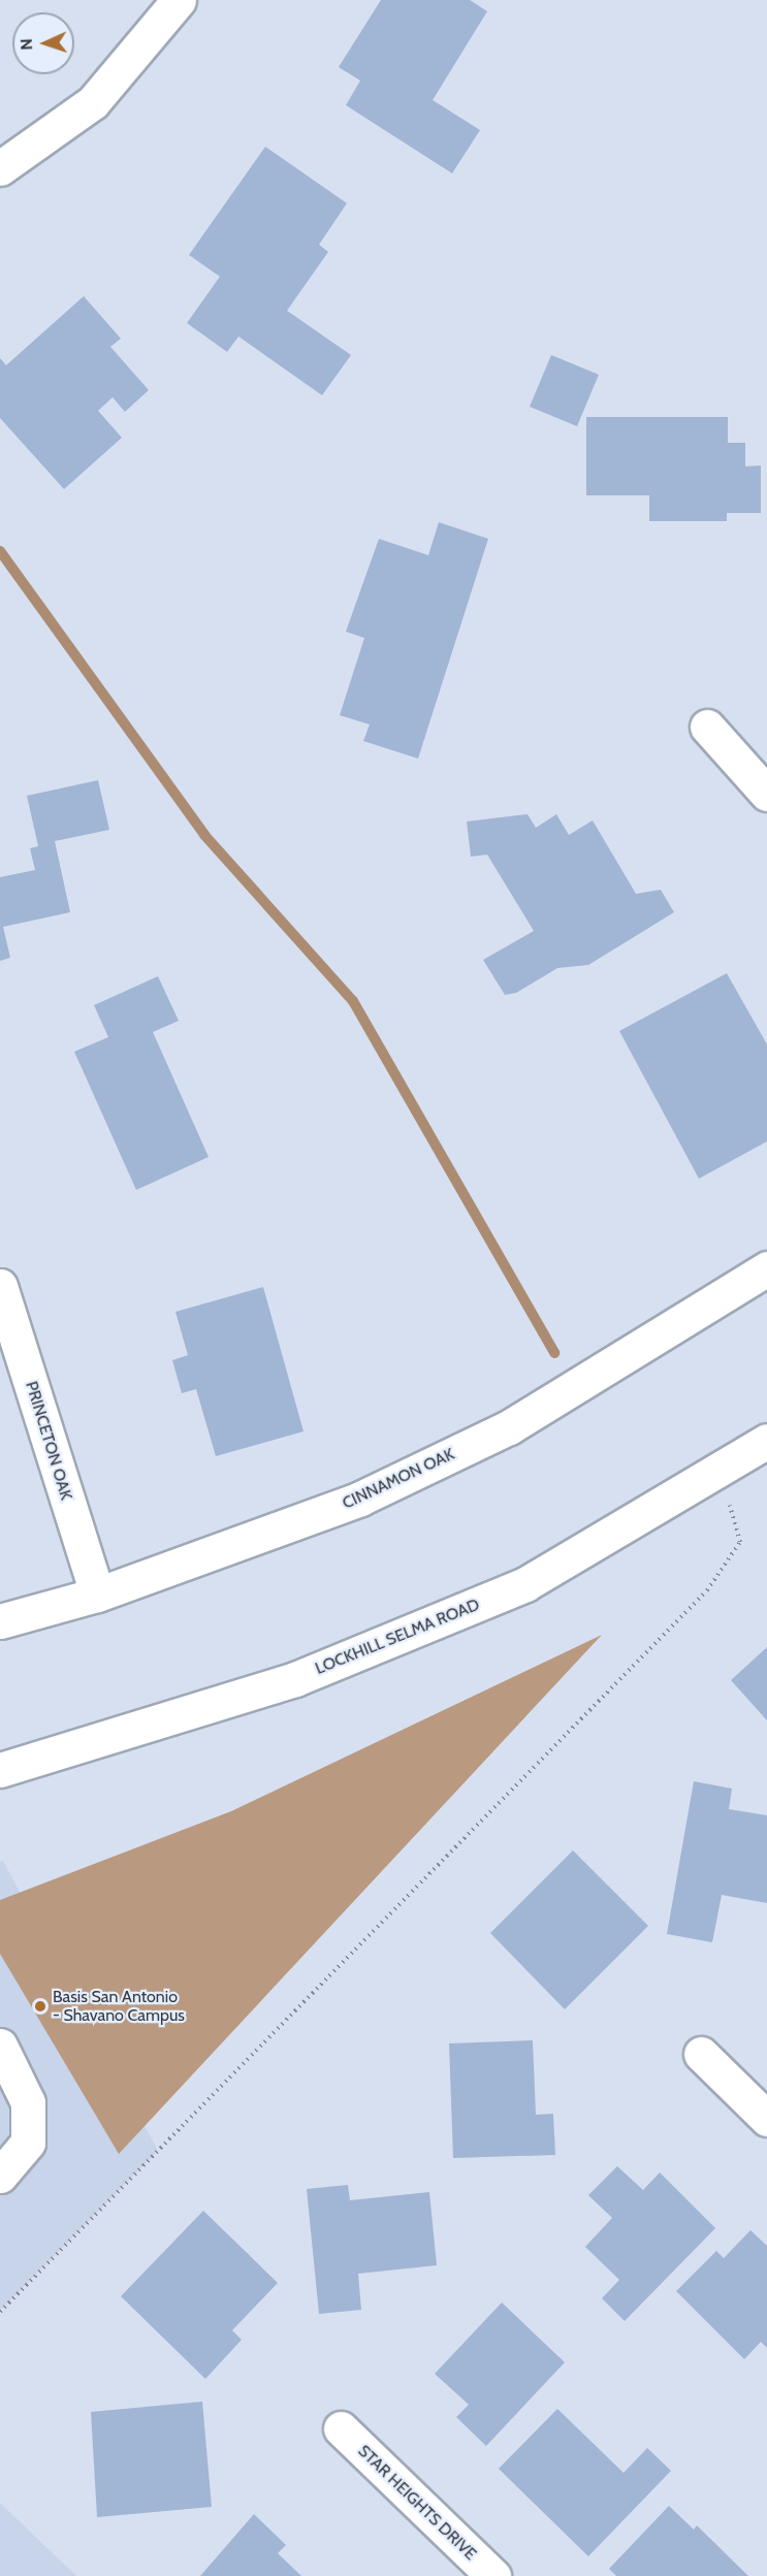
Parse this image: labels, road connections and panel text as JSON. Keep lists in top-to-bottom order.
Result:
{
  "streets": {
    "street": [
      "PRINCETON OAK",
      "CINNAMON OAK",
      "LOCKHILL SELMA ROAD",
      "STAR HEIGHTS DRIVE"
    ]
  },
  "crossings": [
    ["PRINCETON OAK", "CINNAMON OAK"]
  ],
  "places": ["Basis San Antonio - Shavano Campus"],
  "north": "left"
}
